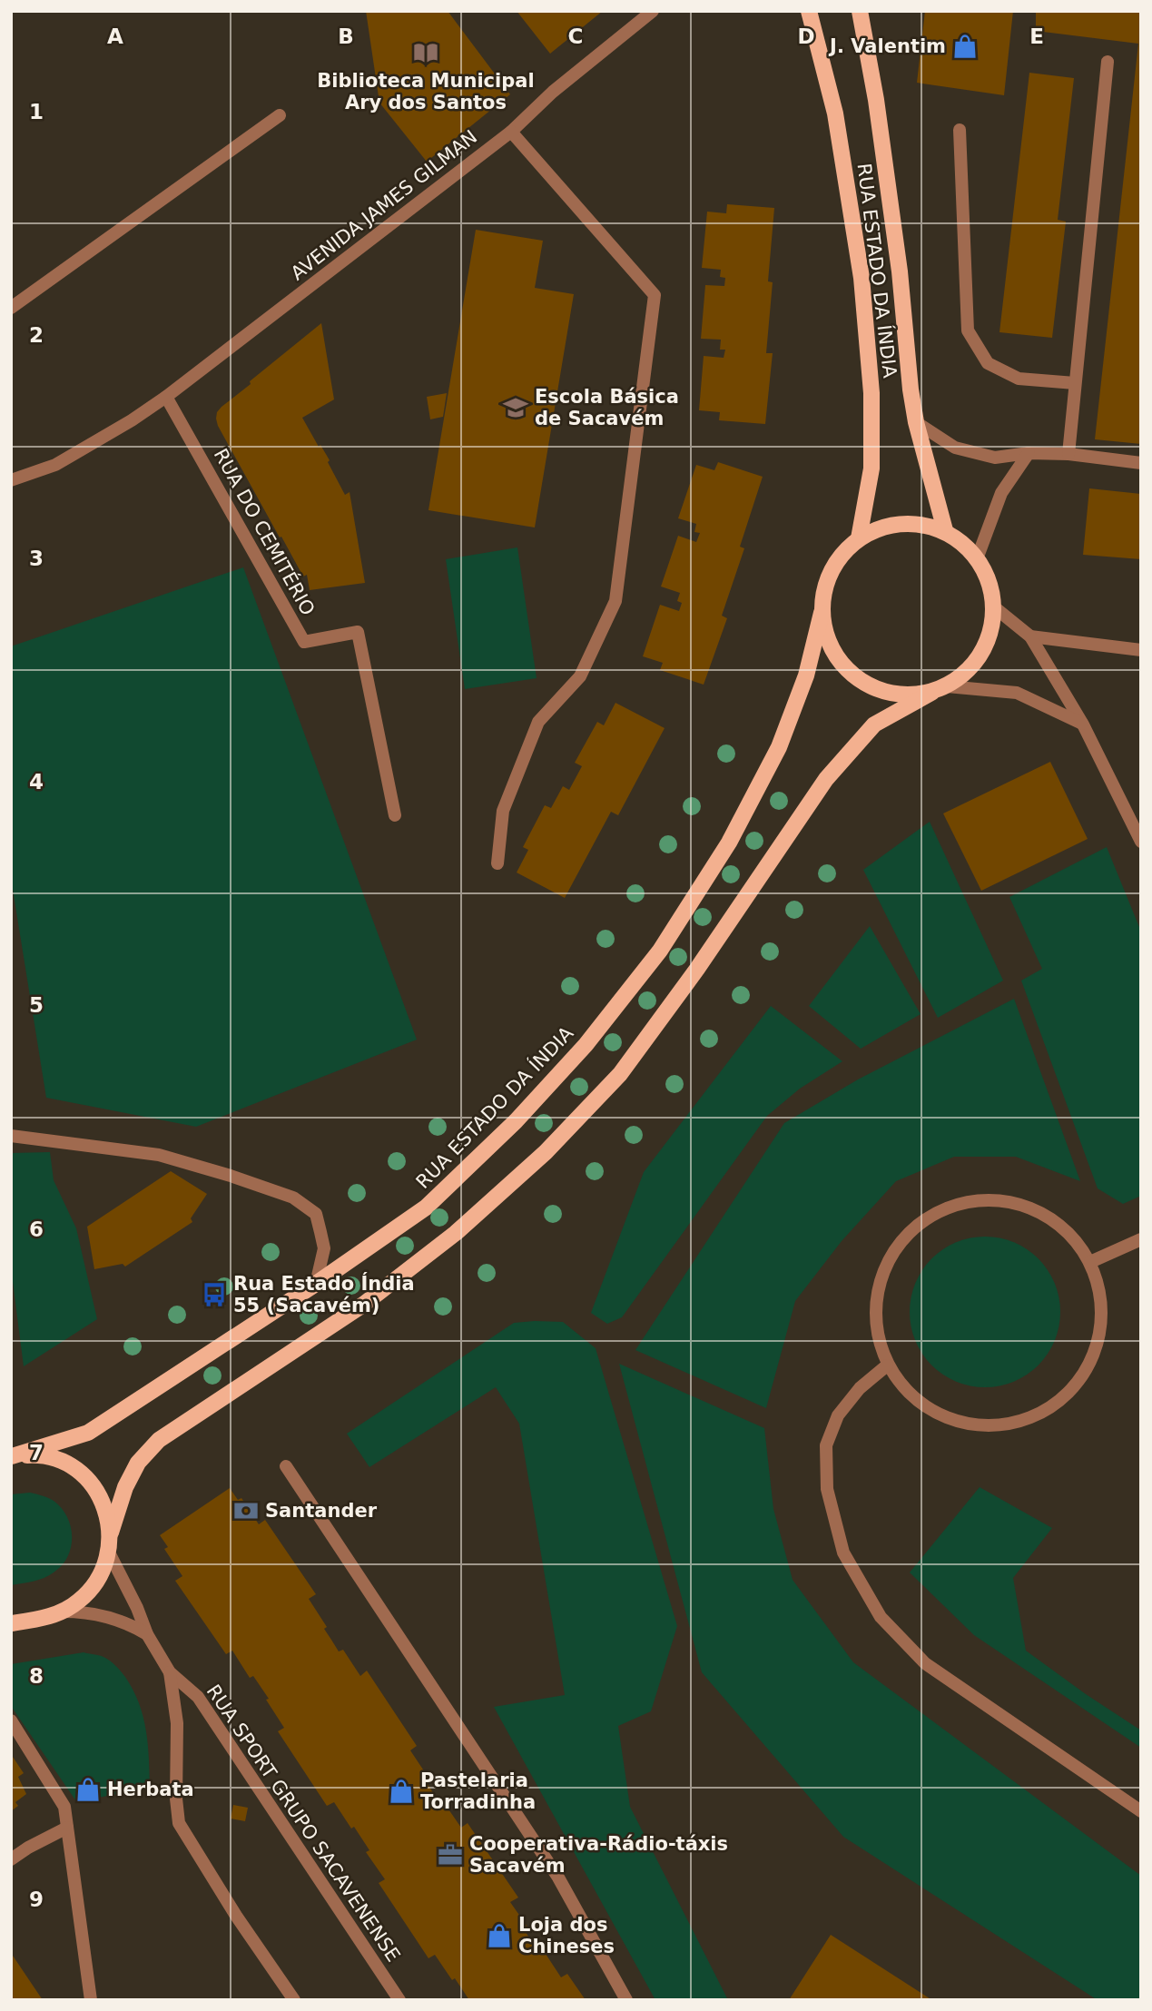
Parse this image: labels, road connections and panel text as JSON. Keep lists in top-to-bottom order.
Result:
{
  "streets": {
    "main road": ["RUA ESTADO DA ÍNDIA"],
    "street": ["AVENIDA JAMES GILMAN", "RUA DO CEMITÉRIO", "RUA SPORT GRUPO SACAVENENSE"]
  },
  "crossings": [
    ["AVENIDA JAMES GILMAN", "RUA DO CEMITÉRIO"],
    ["RUA ESTADO DA ÍNDIA", "RUA SPORT GRUPO SACAVENENSE"]
  ],
  "places": {
    "shop": [
      "J. Valentim",
      "Herbata",
      "Pastelaria Torradinha",
      "Loja dos Chineses"
    ],
    "library": ["Biblioteca Municipal Ary dos Santos"],
    "school or university": ["Escola Básica de Sacavém"],
    "bus stop": ["Rua Estado Índia 55 (Sacavém)"],
    "bank": ["Santander"],
    "office": ["Cooperativa-Rádio-táxis Sacavém"]
  },
  "grid": {
    "columns": [
      "A",
      "B",
      "C",
      "D",
      "E"
    ],
    "rows": [
      "1",
      "2",
      "3",
      "4",
      "5",
      "6",
      "7",
      "8",
      "9"
    ]
  }
}
